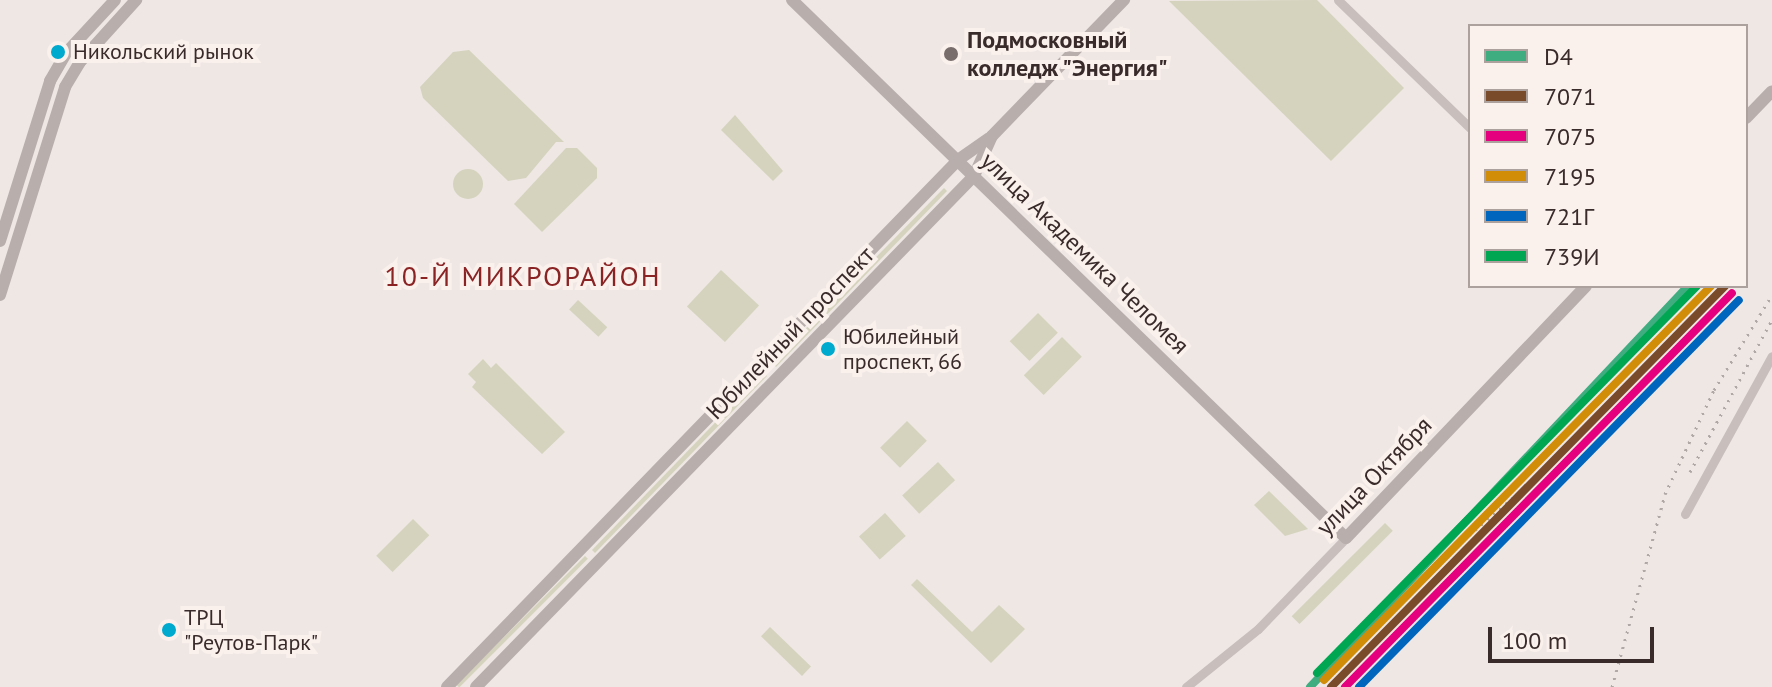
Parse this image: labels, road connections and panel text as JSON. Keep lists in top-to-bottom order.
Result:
{
  "streets": {
    "street": ["улица Академика Челомея", "Юбилейный проспект", "улица Октября"]
  },
  "crossings": [
    ["улица Академика Челомея", "Юбилейный проспект"],
    ["улица Академика Челомея", "улица Октября"]
  ],
  "districts": ["10-Й МИКРОРАЙОН"],
  "places": [
    "Никольский рынок",
    "Подмосковный колледж \"Энергия\"",
    "Юбилейный проспект, 66",
    "ТРЦ \"Реутов-Парк\""
  ],
  "lines": [
    "transit line D4",
    "transit line 7071",
    "transit line 7195",
    "transit line 739И",
    "transit line 7075",
    "transit line 721Г"
  ],
  "legend": [
    "D4",
    "7071",
    "7075",
    "7195",
    "721Г",
    "739И"
  ],
  "scale_bar": "100 m"
}
